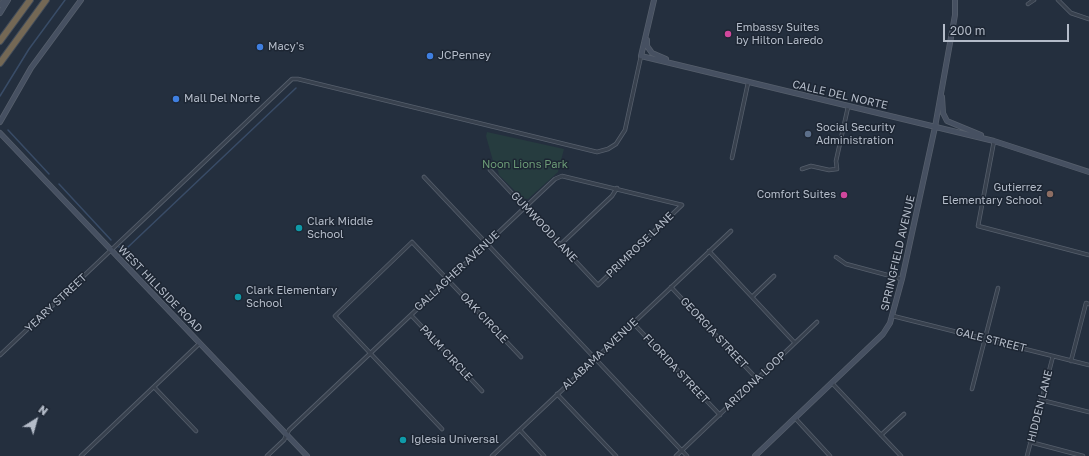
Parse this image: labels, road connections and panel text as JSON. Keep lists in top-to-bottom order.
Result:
{
  "streets": {
    "street": [
      "CALLE DEL NORTE",
      "GUMWOOD LANE",
      "PRIMROSE LANE",
      "SPRINGFIELD AVENUE",
      "GALLAGHER AVENUE",
      "WEST HILLSIDE ROAD",
      "YEARY STREET",
      "OAK CIRCLE",
      "GEORGIA STREET",
      "GALE STREET",
      "PALM CIRCLE",
      "ALABAMA AVENUE",
      "FLORIDA STREET",
      "ARIZONA LOOP",
      "HIDDEN LANE"
    ]
  },
  "crossings": [
    ["CALLE DEL NORTE", "SPRINGFIELD AVENUE"],
    ["CALLE DEL NORTE", "YEARY STREET"],
    ["GUMWOOD LANE", "PRIMROSE LANE"],
    ["GUMWOOD LANE", "GALLAGHER AVENUE"],
    ["PRIMROSE LANE", "GALLAGHER AVENUE"],
    ["SPRINGFIELD AVENUE", "GALE STREET"],
    ["GALLAGHER AVENUE", "WEST HILLSIDE ROAD"],
    ["GALLAGHER AVENUE", "OAK CIRCLE"],
    ["GALLAGHER AVENUE", "PALM CIRCLE"],
    ["WEST HILLSIDE ROAD", "YEARY STREET"],
    ["GEORGIA STREET", "ALABAMA AVENUE"],
    ["GEORGIA STREET", "ARIZONA LOOP"],
    ["GALE STREET", "HIDDEN LANE"],
    ["ALABAMA AVENUE", "FLORIDA STREET"],
    ["ALABAMA AVENUE", "ARIZONA LOOP"],
    ["FLORIDA STREET", "ARIZONA LOOP"]
  ],
  "parks": ["Noon Lions Park"],
  "places": [
    "Embassy Suites by Hilton Laredo",
    "Macy's",
    "JCPenney",
    "Mall Del Norte",
    "Social Security Administration",
    "Gutierrez Elementary School",
    "Comfort Suites",
    "Clark Middle School",
    "Clark Elementary School",
    "Iglesia Universal"
  ],
  "scale_bar": "200 m",
  "north": "top right"
}
